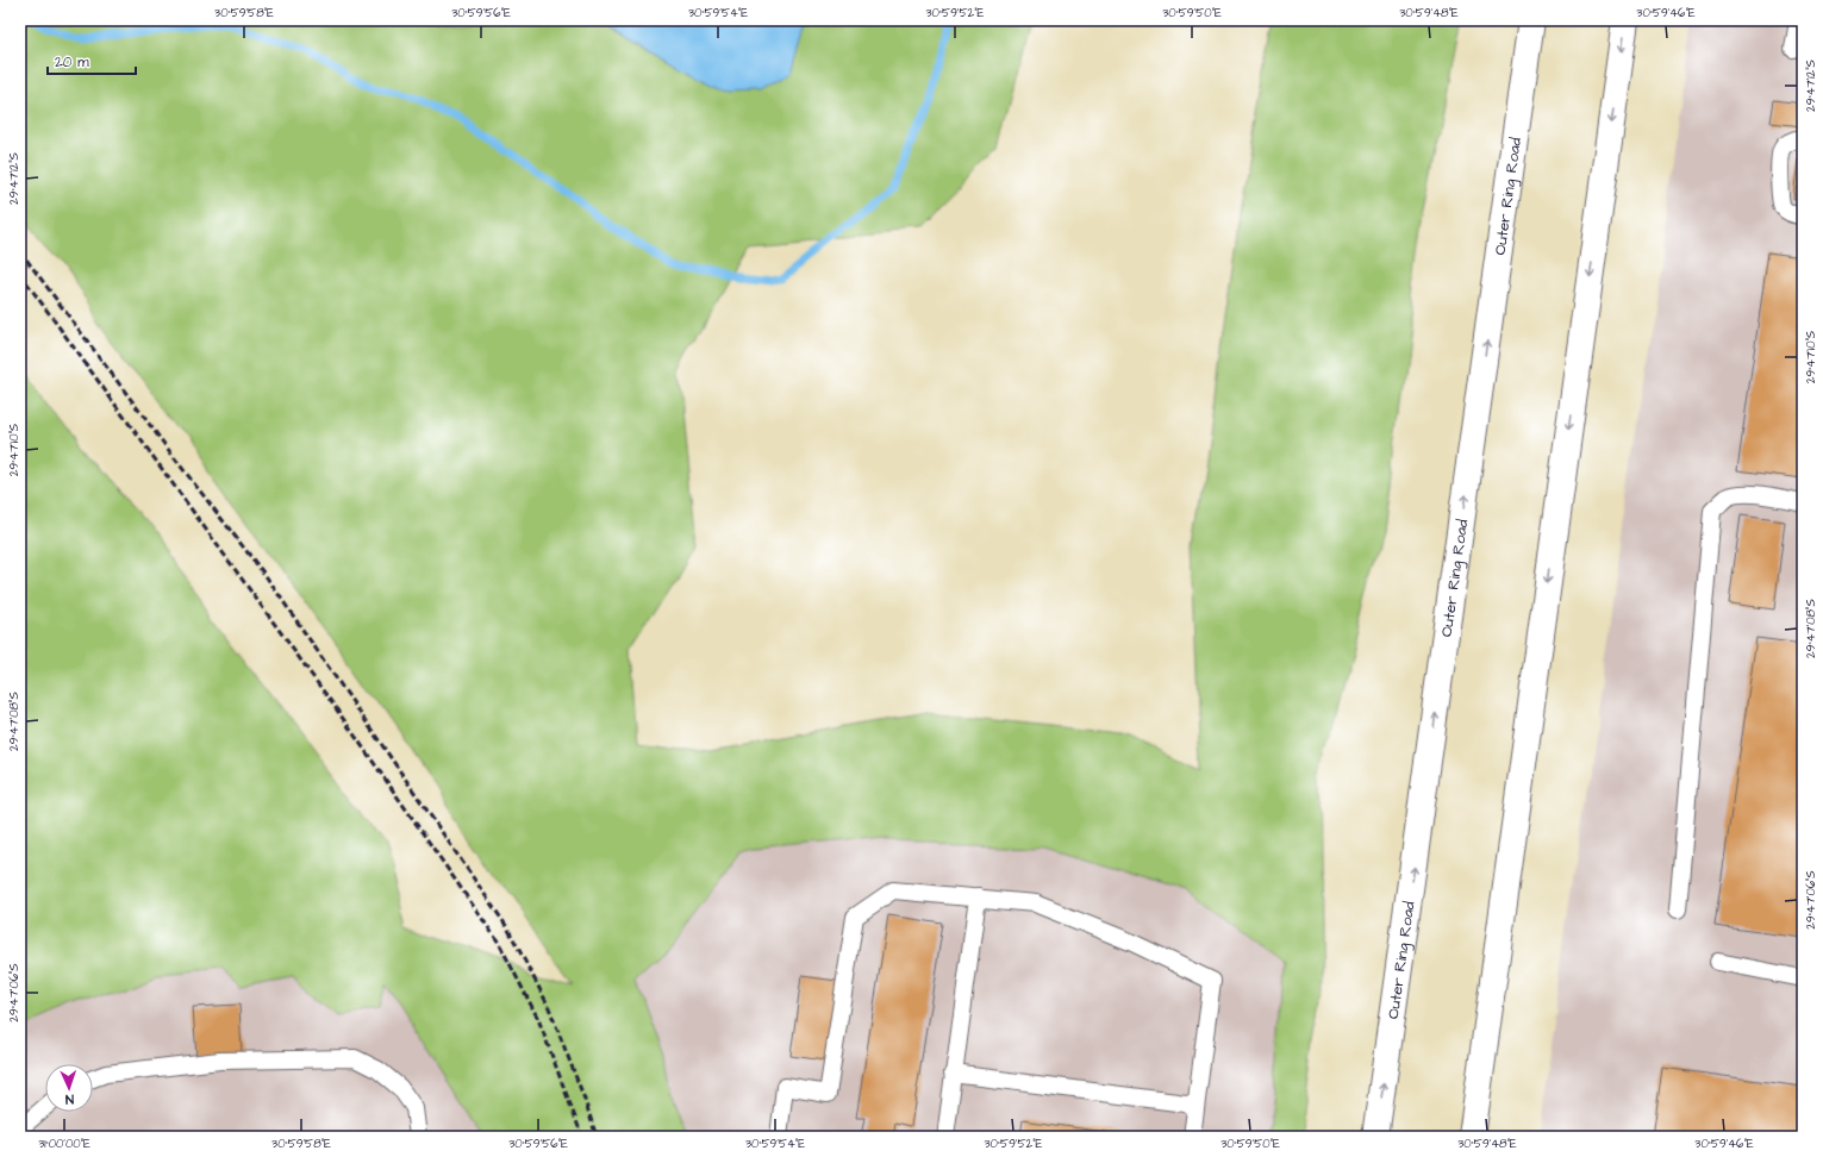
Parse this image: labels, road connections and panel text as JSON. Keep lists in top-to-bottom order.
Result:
{
  "streets": {
    "highway": ["Outer Ring Road"]
  },
  "scale_bar": "20 m",
  "north": "bottom",
  "coordinates": [
    "30°59'58\"E",
    "30°59'56\"E",
    "30°59'54\"E",
    "30°59'52\"E",
    "30°59'50\"E",
    "30°59'48\"E",
    "30°59'46\"E",
    "29°47'12\"S",
    "29°47'10\"S",
    "29°47'08\"S",
    "29°47'06\"S",
    "31°00'00\"E"
  ]
}
